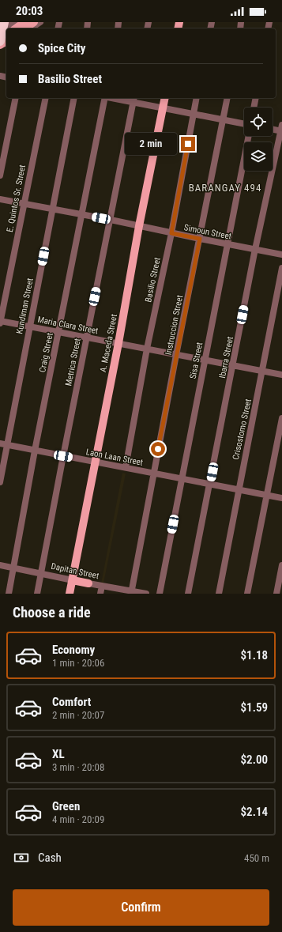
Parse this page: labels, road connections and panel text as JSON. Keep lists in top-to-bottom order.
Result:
{
  "streets": {
    "main road": ["A. Maceda Street", "Dapitan Street"],
    "street": [
      "E. Quintos Sr. Street",
      "Simoun Street",
      "Basilio Street",
      "Kundiman Street",
      "Maria Clara Street",
      "Instruccion Street",
      "Craig Street",
      "Ibarra Street",
      "Sisa Street",
      "Metrica Street",
      "Crisostomo Street",
      "Laon Laan Street"
    ]
  },
  "crossings": [
    ["E. Quintos Sr. Street", "Simoun Street"],
    ["E. Quintos Sr. Street", "Maria Clara Street"],
    ["Simoun Street", "Basilio Street"],
    ["Simoun Street", "Kundiman Street"],
    ["Simoun Street", "Instruccion Street"],
    ["Simoun Street", "A. Maceda Street"],
    ["Simoun Street", "Craig Street"],
    ["Simoun Street", "Ibarra Street"],
    ["Simoun Street", "Sisa Street"],
    ["Simoun Street", "Metrica Street"],
    ["Basilio Street", "Maria Clara Street"],
    ["Basilio Street", "Laon Laan Street"],
    ["Kundiman Street", "Maria Clara Street"],
    ["Kundiman Street", "Laon Laan Street"],
    ["Maria Clara Street", "Instruccion Street"],
    ["Maria Clara Street", "A. Maceda Street"],
    ["Maria Clara Street", "Craig Street"],
    ["Maria Clara Street", "Ibarra Street"],
    ["Maria Clara Street", "Sisa Street"],
    ["Maria Clara Street", "Metrica Street"],
    ["Maria Clara Street", "Crisostomo Street"],
    ["Instruccion Street", "Laon Laan Street"],
    ["Instruccion Street", "Dapitan Street"],
    ["A. Maceda Street", "Laon Laan Street"],
    ["A. Maceda Street", "Dapitan Street"],
    ["Craig Street", "Laon Laan Street"],
    ["Craig Street", "Dapitan Street"],
    ["Ibarra Street", "Laon Laan Street"],
    ["Sisa Street", "Laon Laan Street"],
    ["Metrica Street", "Laon Laan Street"],
    ["Metrica Street", "Dapitan Street"],
    ["Crisostomo Street", "Laon Laan Street"]
  ],
  "districts": ["BARANGAY 494"],
  "page": {
    "status": "20:03",
    "banner": ["Spice City", "Basilio Street"],
    "bubble": "2 min",
    "heading": "Choose a ride",
    "list": [
      {
        "name": "Economy",
        "note": "1 min · 20:06",
        "value": "$1.18"
      },
      {
        "name": "Comfort",
        "note": "2 min · 20:07",
        "value": "$1.59"
      },
      {
        "name": "XL",
        "note": "3 min · 20:08",
        "value": "$2.00"
      },
      {
        "name": "Green",
        "note": "4 min · 20:09",
        "value": "$2.14"
      }
    ],
    "pay": ["Cash", "450 m"],
    "buttons": "Confirm"
  }
}
